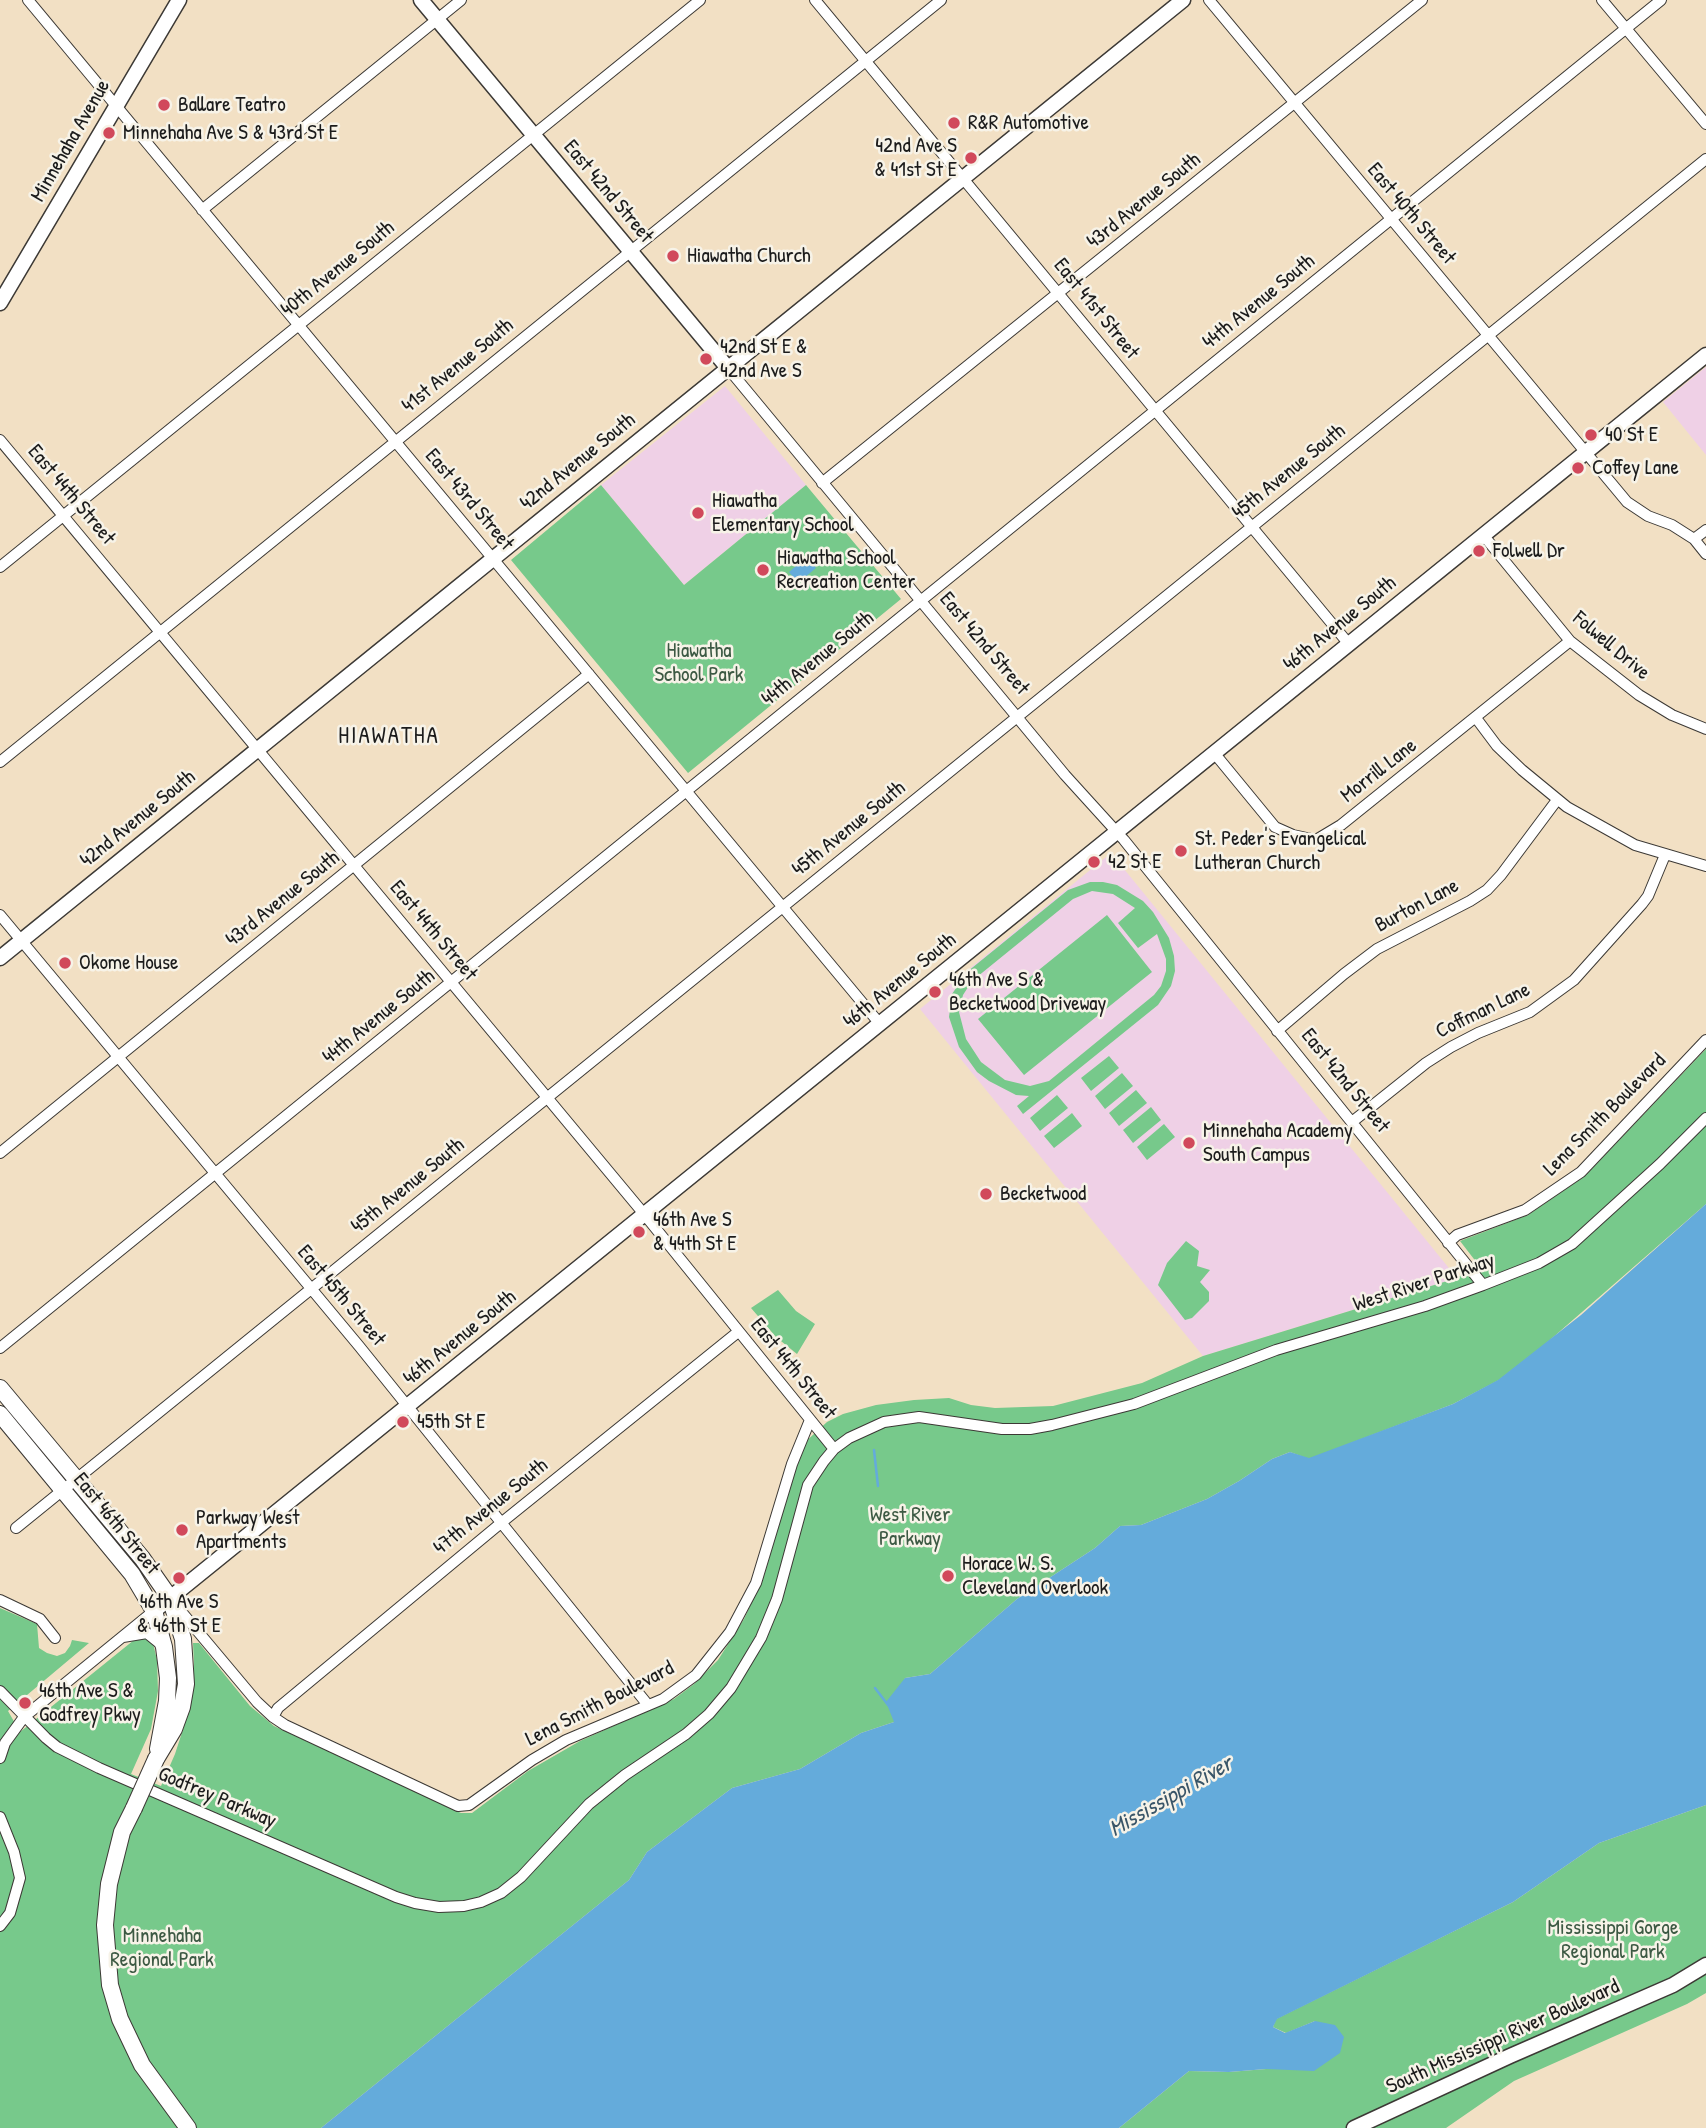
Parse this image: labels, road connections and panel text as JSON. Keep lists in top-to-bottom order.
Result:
{
  "streets": {
    "main road": ["East 46th Street"],
    "street": [
      "Minnehaha Avenue",
      "East 42nd Street",
      "43rd Avenue South",
      "East 40th Street",
      "40th Avenue South",
      "44th Avenue South",
      "East 41st Street",
      "41st Avenue South",
      "42nd Avenue South",
      "45th Avenue South",
      "East 44th Street",
      "East 43rd Street",
      "46th Avenue South",
      "Folwell Drive",
      "Morrill Lane",
      "Burton Lane",
      "Coffman Lane",
      "Lena Smith Boulevard",
      "West River Parkway",
      "East 45th Street",
      "47th Avenue South",
      "Godfrey Parkway",
      "South Mississippi River Boulevard"
    ]
  },
  "crossings": [
    ["Minnehaha Avenue", "East 43rd Street"],
    ["East 42nd Street", "43rd Avenue South"],
    ["East 42nd Street", "40th Avenue South"],
    ["East 42nd Street", "44th Avenue South"],
    ["East 42nd Street", "41st Avenue South"],
    ["East 42nd Street", "42nd Avenue South"],
    ["East 42nd Street", "45th Avenue South"],
    ["East 42nd Street", "46th Avenue South"],
    ["East 42nd Street", "Burton Lane"],
    ["East 42nd Street", "Coffman Lane"],
    ["East 42nd Street", "Lena Smith Boulevard"],
    ["East 42nd Street", "West River Parkway"],
    ["43rd Avenue South", "East 40th Street"],
    ["43rd Avenue South", "East 41st Street"],
    ["43rd Avenue South", "East 44th Street"],
    ["43rd Avenue South", "East 43rd Street"],
    ["43rd Avenue South", "East 45th Street"],
    ["East 40th Street", "44th Avenue South"],
    ["East 40th Street", "45th Avenue South"],
    ["East 40th Street", "46th Avenue South"],
    ["40th Avenue South", "East 44th Street"],
    ["40th Avenue South", "East 43rd Street"],
    ["44th Avenue South", "East 41st Street"],
    ["44th Avenue South", "East 44th Street"],
    ["44th Avenue South", "East 43rd Street"],
    ["44th Avenue South", "East 45th Street"],
    ["East 41st Street", "41st Avenue South"],
    ["East 41st Street", "42nd Avenue South"],
    ["East 41st Street", "45th Avenue South"],
    ["East 41st Street", "46th Avenue South"],
    ["41st Avenue South", "East 44th Street"],
    ["41st Avenue South", "East 43rd Street"],
    ["42nd Avenue South", "East 44th Street"],
    ["42nd Avenue South", "East 43rd Street"],
    ["42nd Avenue South", "East 45th Street"],
    ["45th Avenue South", "East 44th Street"],
    ["45th Avenue South", "East 43rd Street"],
    ["45th Avenue South", "East 45th Street"],
    ["45th Avenue South", "East 46th Street"],
    ["East 44th Street", "46th Avenue South"],
    ["East 44th Street", "Lena Smith Boulevard"],
    ["East 44th Street", "West River Parkway"],
    ["East 44th Street", "47th Avenue South"],
    ["East 43rd Street", "46th Avenue South"],
    ["46th Avenue South", "Folwell Drive"],
    ["46th Avenue South", "Morrill Lane"],
    ["46th Avenue South", "East 45th Street"],
    ["46th Avenue South", "East 46th Street"],
    ["46th Avenue South", "Godfrey Parkway"],
    ["Folwell Drive", "Morrill Lane"],
    ["Lena Smith Boulevard", "East 45th Street"],
    ["Lena Smith Boulevard", "47th Avenue South"],
    ["Lena Smith Boulevard", "East 46th Street"],
    ["West River Parkway", "Godfrey Parkway"],
    ["East 45th Street", "47th Avenue South"],
    ["47th Avenue South", "East 46th Street"]
  ],
  "districts": ["HIAWATHA"],
  "water": ["Mississippi River"],
  "parks": [
    "Hiawatha School Park",
    "West River Parkway",
    "Mississippi Gorge Regional Park",
    "Minnehaha Regional Park"
  ],
  "places": [
    "Ballare Teatro",
    "R&R Automotive",
    "Minnehaha Ave S & 43rd St E",
    "42nd Ave S & 41st St E",
    "Hiawatha Church",
    "42nd St E & 42nd Ave S",
    "40 St E",
    "Coffey Lane",
    "Hiawatha Elementary School",
    "Folwell Dr",
    "Hiawatha School Recreation Center",
    "St. Peder's Evangelical Lutheran Church",
    "42 St E",
    "Okome House",
    "46th Ave S & Becketwood Driveway",
    "Minnehaha Academy South Campus",
    "Becketwood",
    "46th Ave S & 44th St E",
    "45th St E",
    "Parkway West Apartments",
    "Horace W. S. Cleveland Overlook",
    "46th Ave S & 46th St E",
    "46th Ave S & Godfrey Pkwy"
  ]
}
